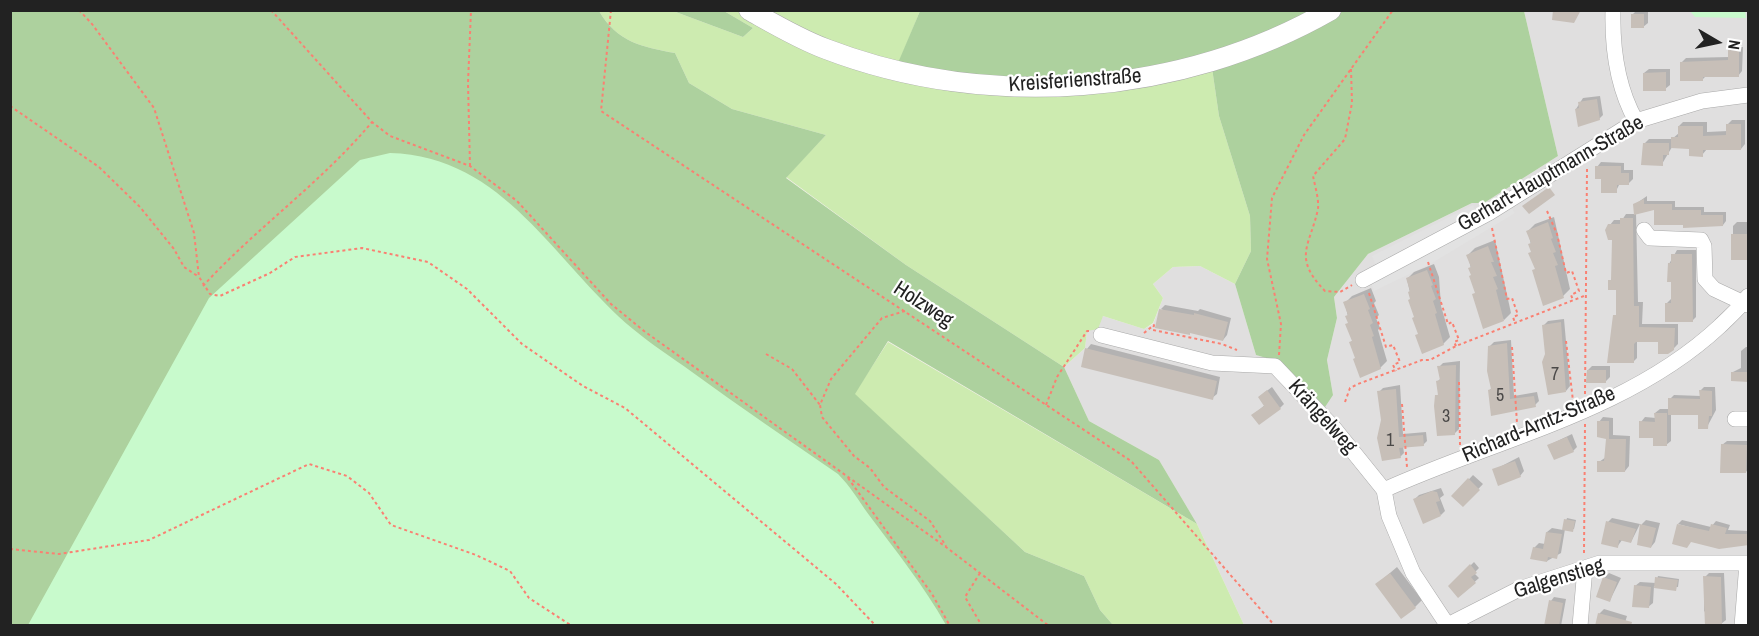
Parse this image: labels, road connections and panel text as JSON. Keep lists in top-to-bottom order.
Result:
{
  "streets": {
    "street": [
      "Kreisferienstraße",
      "Gerhart-Hauptmann-Straße",
      "Krängelweg",
      "Richard-Arntz-Straße",
      "Galgenstieg"
    ],
    "path": ["Holzweg"]
  },
  "crossings": [
    ["Krängelweg", "Richard-Arntz-Straße"],
    ["Krängelweg", "Galgenstieg"]
  ],
  "house_numbers": [
    "7",
    "5",
    "3",
    "1"
  ],
  "north": "right"
}
